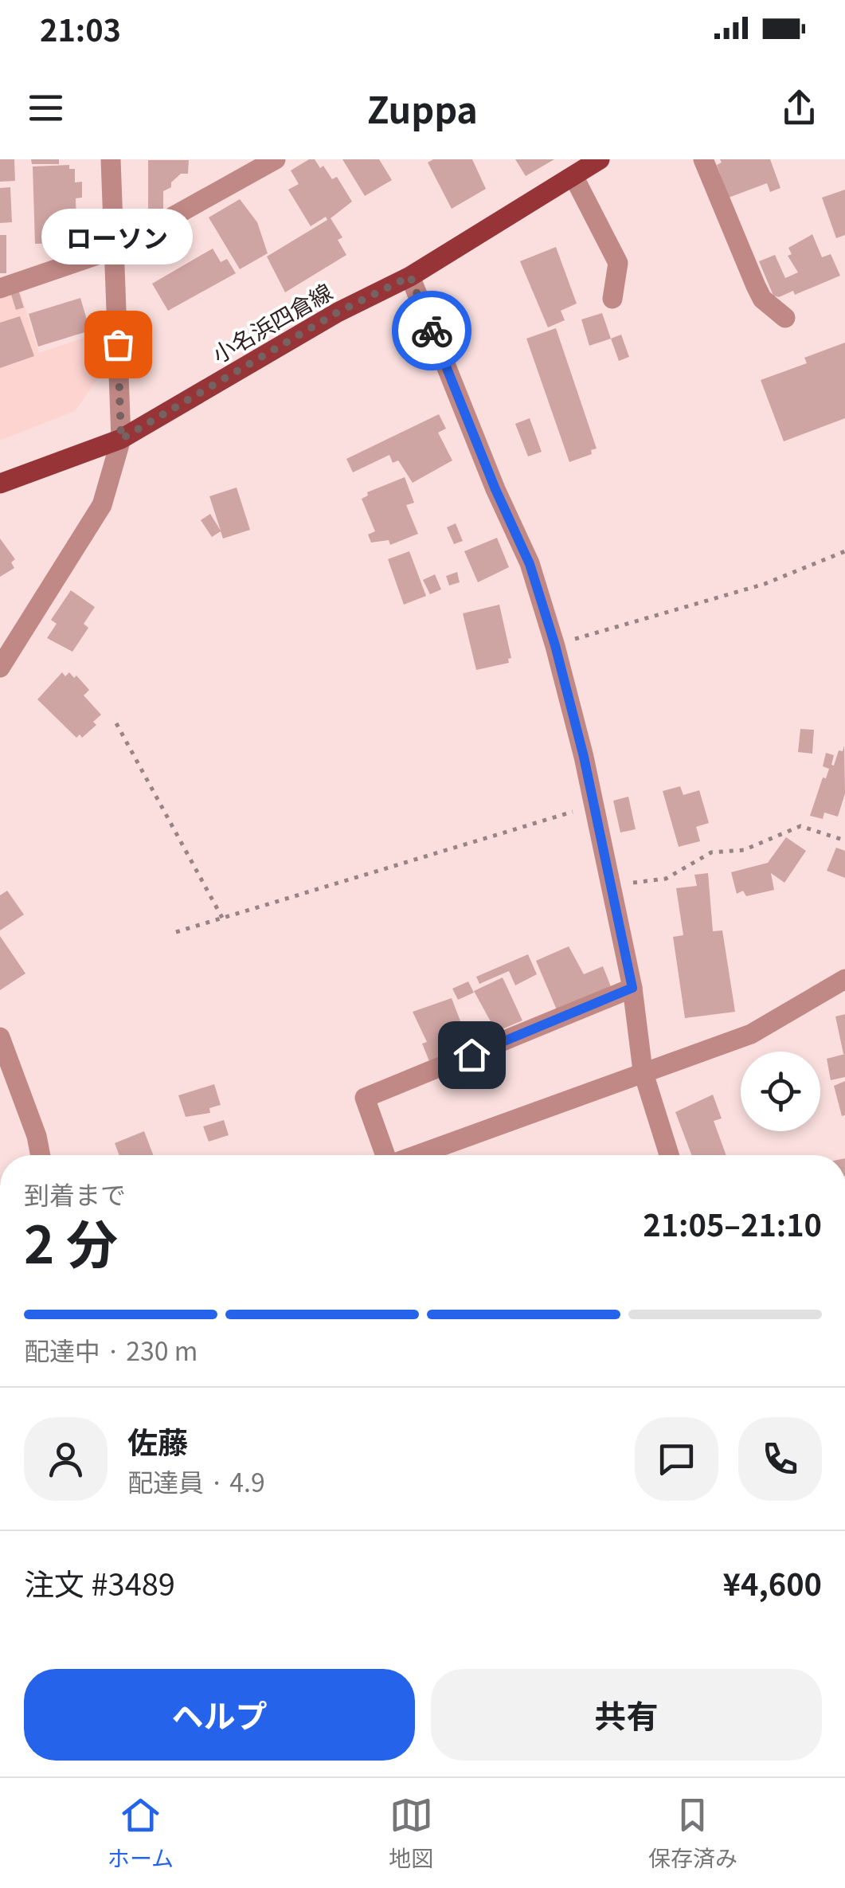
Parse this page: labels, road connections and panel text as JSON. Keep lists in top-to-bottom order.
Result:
{
  "streets": {
    "main road": ["小名浜四倉線"]
  },
  "places": ["ローソン"],
  "page": {
    "status": "21:03",
    "header": "Zuppa",
    "bubble": "ローソン",
    "heading": ["2 分", "到着まで", "21:05–21:10"],
    "panel": [
      "佐藤",
      "配達員 · 4.9",
      "注文 #3489",
      "¥4,600"
    ],
    "bar": "配達中 · 230 m",
    "buttons": ["ヘルプ", "共有"],
    "tabs": ["ホーム", "地図", "保存済み"]
  }
}
